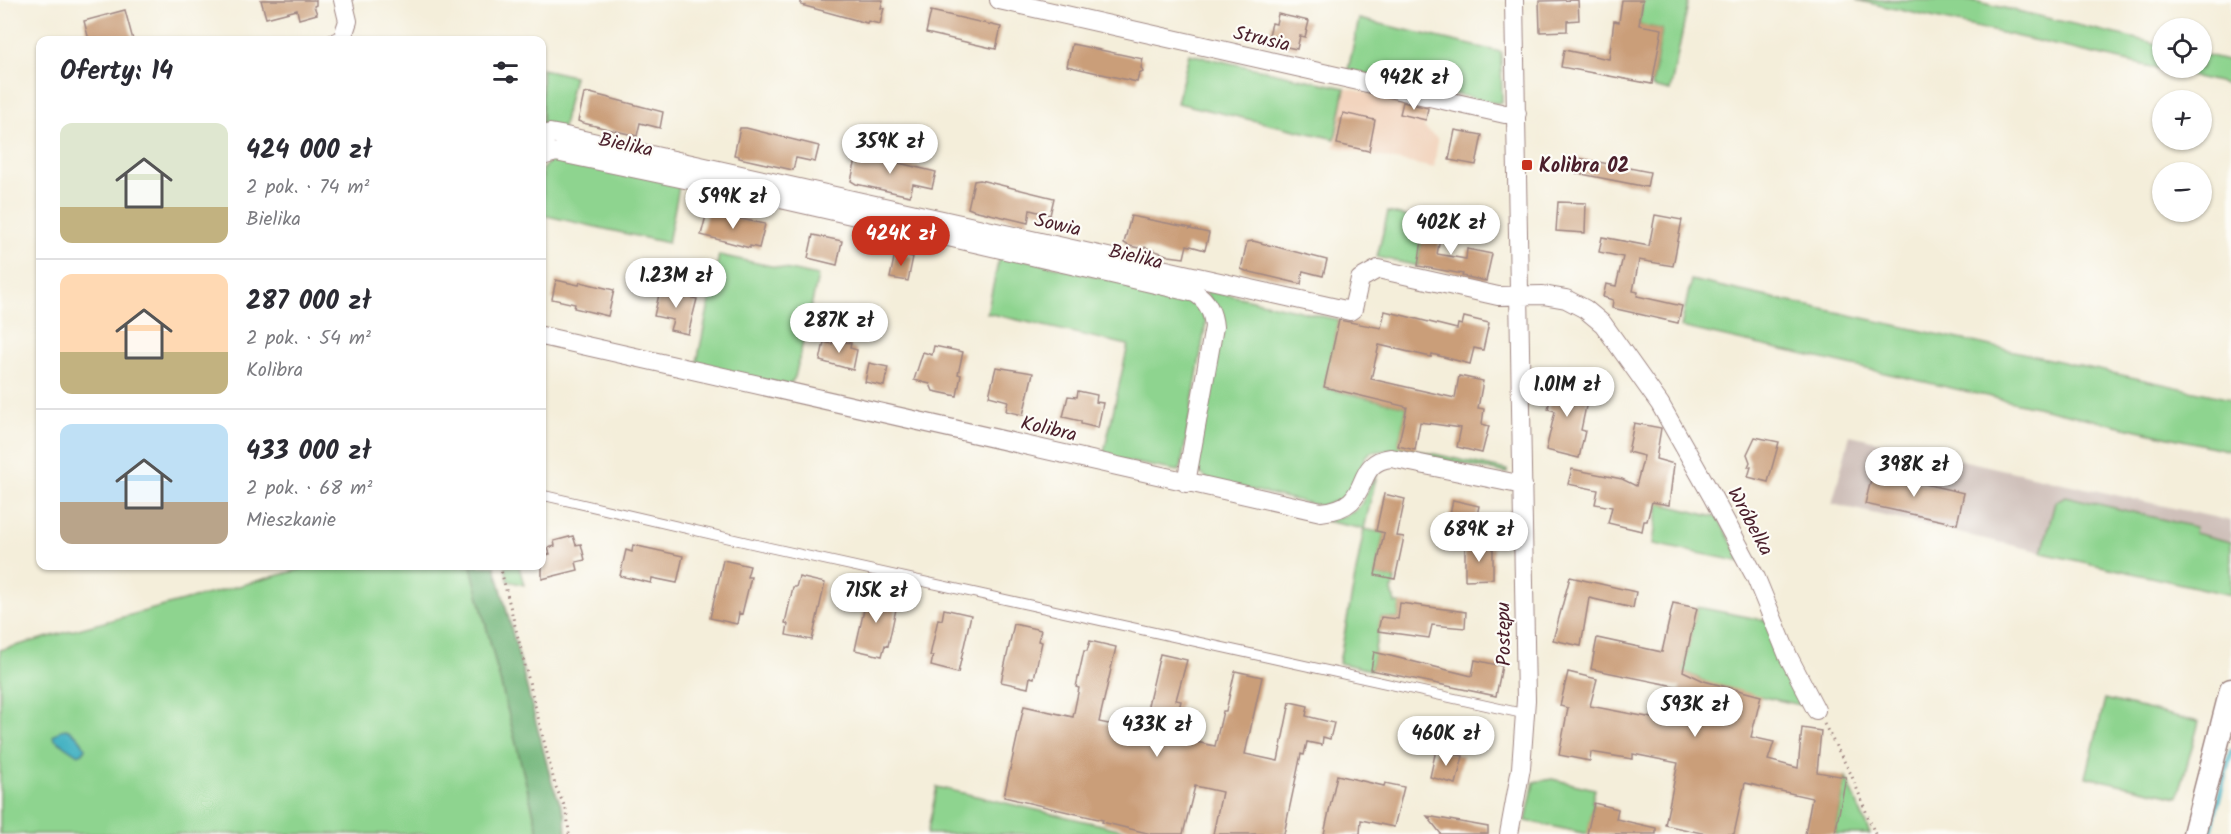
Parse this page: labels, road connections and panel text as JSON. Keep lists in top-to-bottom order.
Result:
{
  "streets": {
    "street": [
      "Strusia",
      "Bielika",
      "Sowia",
      "Kolibra",
      "Wróbelka",
      "Postępu"
    ]
  },
  "crossings": [
    ["Strusia", "Postępu"],
    ["Bielika", "Sowia"],
    ["Bielika", "Kolibra"],
    ["Sowia", "Wróbelka"],
    ["Sowia", "Postępu"],
    ["Kolibra", "Postępu"],
    ["Wróbelka", "Postępu"]
  ],
  "places": {
    "transit": ["Kolibra 02"]
  },
  "page": {
    "map_buttons": ["+", "−"],
    "heading": "Oferty: 14",
    "price": [
      "942K zł",
      "359K zł",
      "599K zł",
      "402K zł",
      "424K zł",
      "1.23M zł",
      "287K zł",
      "1.01M zł",
      "398K zł",
      "689K zł",
      "715K zł",
      "593K zł",
      "433K zł",
      "460K zł"
    ],
    "list": [
      {
        "name": "424 000 zł",
        "note": "2 pok. · 74 m² · Bielika"
      },
      {
        "name": "287 000 zł",
        "note": "2 pok. · 54 m² · Kolibra"
      },
      {
        "name": "433 000 zł",
        "note": "2 pok. · 68 m² · Mieszkanie"
      }
    ]
  }
}
